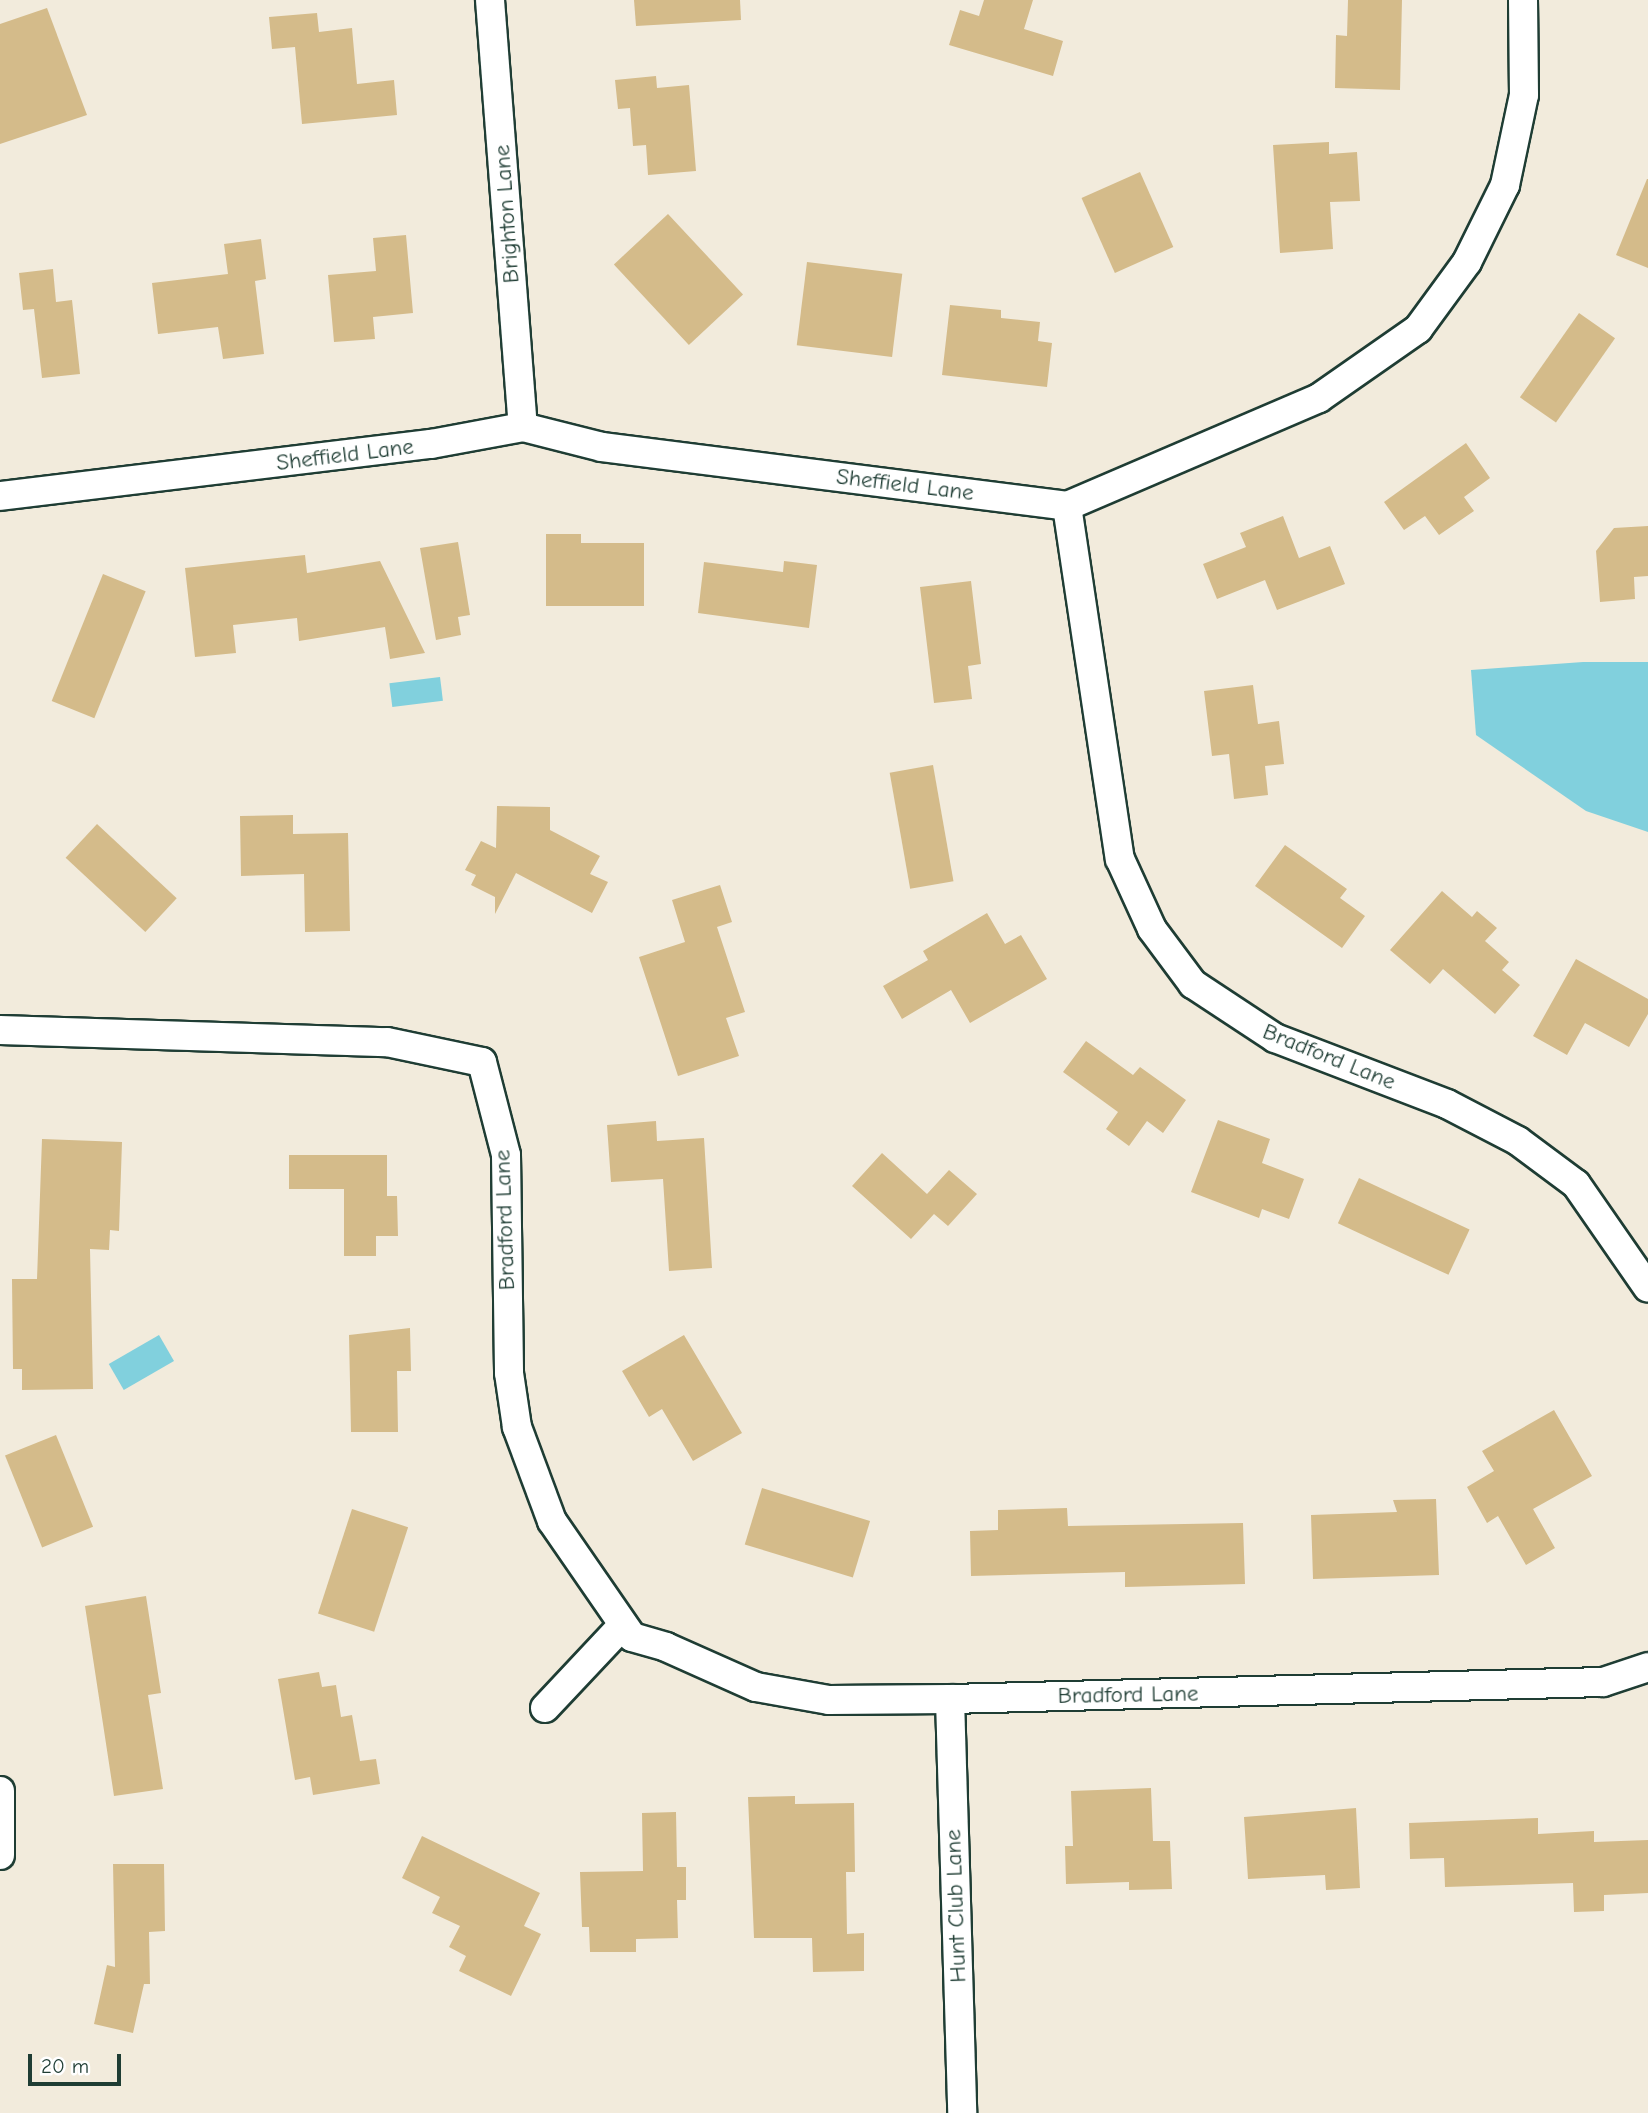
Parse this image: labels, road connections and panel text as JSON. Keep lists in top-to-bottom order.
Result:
{
  "streets": {
    "street": [
      "Brighton Lane",
      "Sheffield Lane",
      "Bradford Lane",
      "Hunt Club Lane"
    ]
  },
  "crossings": [
    ["Brighton Lane", "Sheffield Lane"],
    ["Sheffield Lane", "Bradford Lane"],
    ["Bradford Lane", "Hunt Club Lane"]
  ],
  "scale_bar": "20 m"
}
